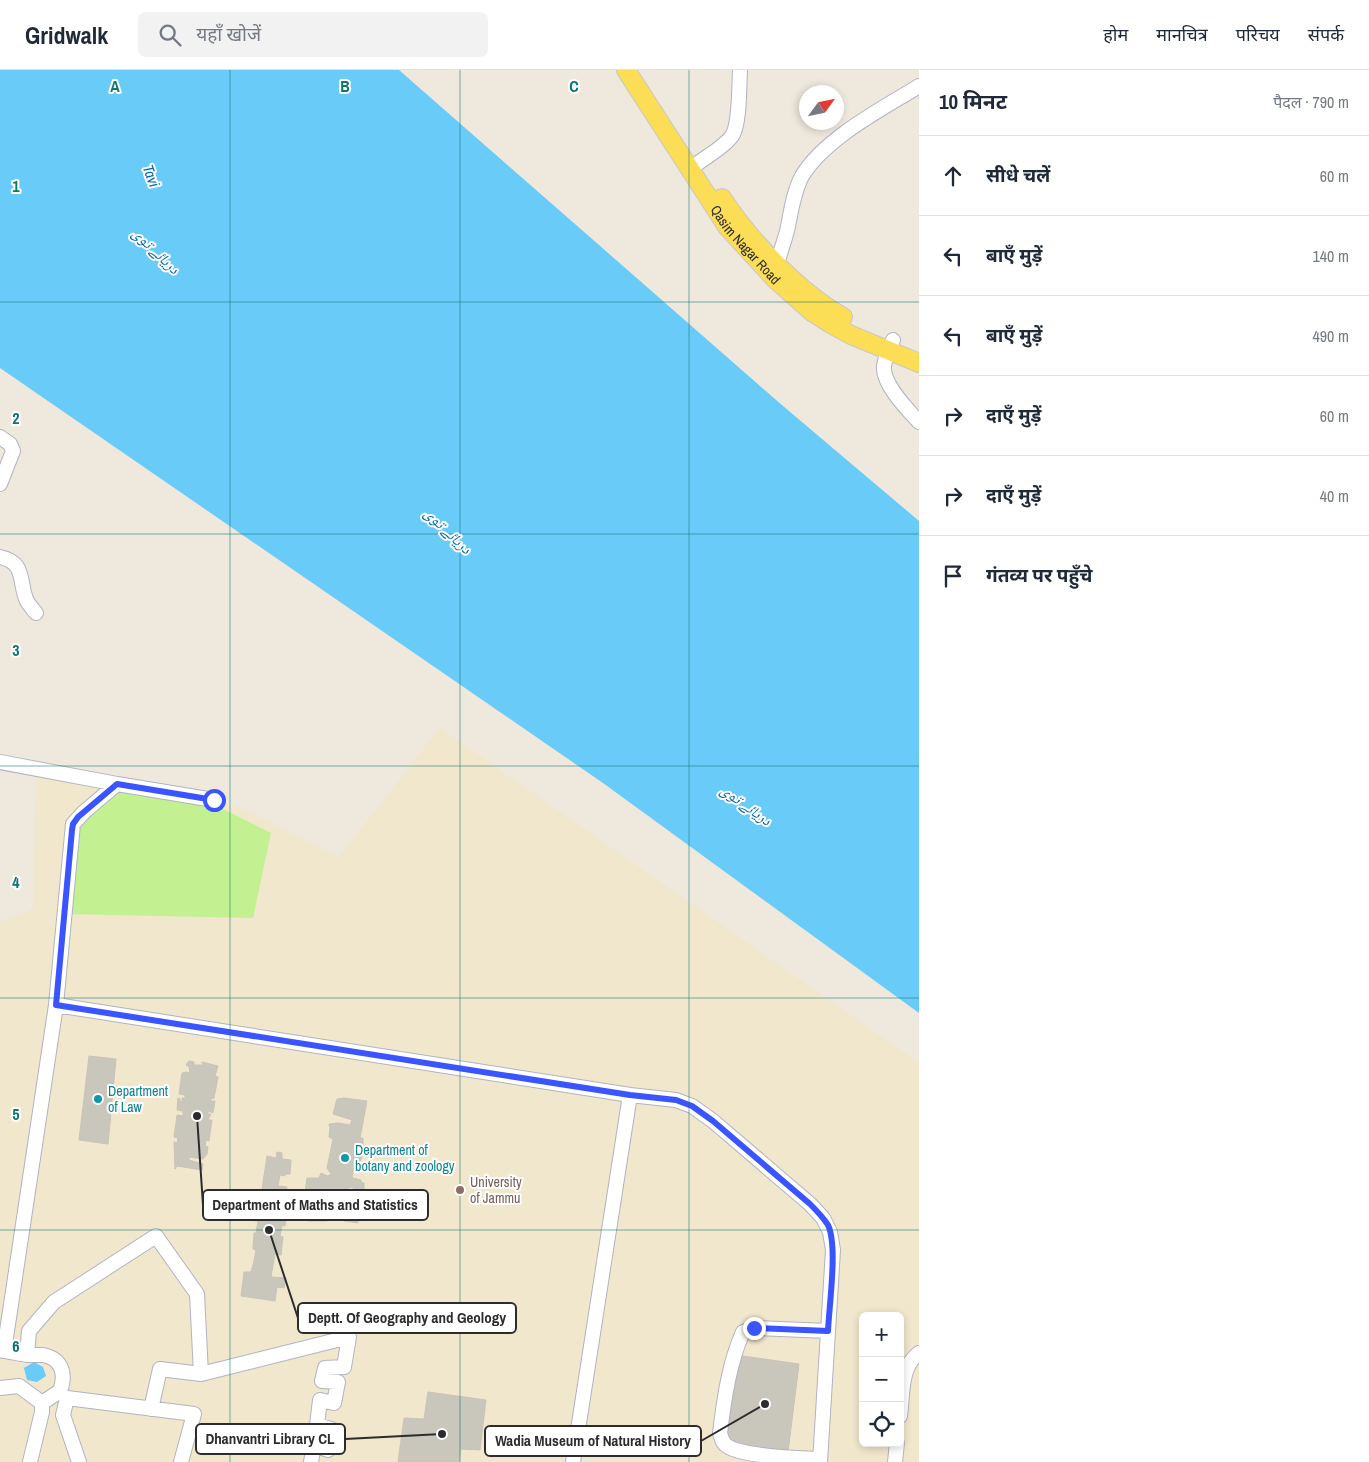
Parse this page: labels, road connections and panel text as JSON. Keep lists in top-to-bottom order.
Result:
{
  "streets": {
    "main road": ["Qasim Nagar Road"]
  },
  "water": ["Tavi", "دریائے توی"],
  "places": [
    "Department of Law",
    "Department of Maths and Statistics",
    "Department of botany and zoology",
    "University of Jammu",
    "Deptt. Of Geography and Geology",
    "Wadia Museum of Natural History",
    "Dhanvantri Library CL"
  ],
  "north": "top right",
  "page": {
    "header": "Gridwalk",
    "search": "यहाँ खोजें",
    "nav": [
      "होम",
      "मानचित्र",
      "परिचय",
      "संपर्क"
    ],
    "heading": ["10 मिनट", "पैदल · 790 m"],
    "list": [
      ["सीधे चलें", "60 m"],
      ["बाएँ मुड़ें", "140 m"],
      ["बाएँ मुड़ें", "490 m"],
      ["दाएँ मुड़ें", "60 m"],
      ["दाएँ मुड़ें", "40 m"],
      "गंतव्य पर पहुँचे"
    ],
    "map_buttons": ["+", "−"]
  },
  "grid": {
    "columns": ["A", "B", "C"],
    "rows": [
      "1",
      "2",
      "3",
      "4",
      "5",
      "6"
    ]
  }
}
